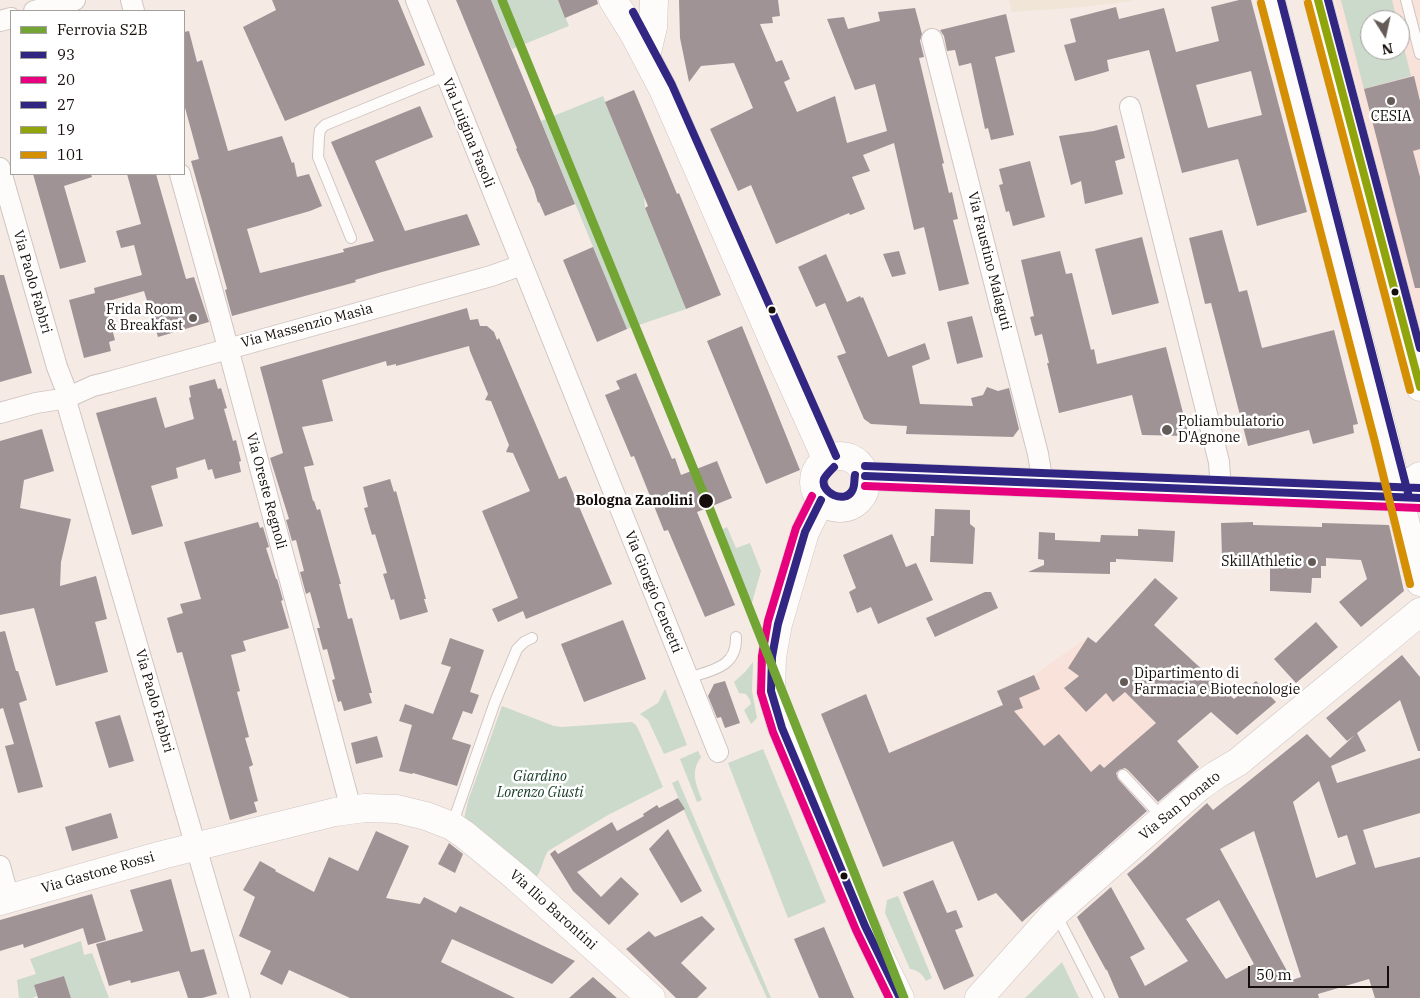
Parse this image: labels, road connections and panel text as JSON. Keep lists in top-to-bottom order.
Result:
{
  "streets": {
    "main road": ["Via San Donato", "Via Gastone Rossi", "Via Ilio Barontini"],
    "street": [
      "Via Luigina Fasoli",
      "Via Faustino Malaguti",
      "Via Paolo Fabbri",
      "Via Massenzio Masìa",
      "Via Oreste Regnoli",
      "Via Giorgio Cencetti"
    ]
  },
  "crossings": [
    ["Via Luigina Fasoli", "Via Massenzio Masìa"],
    ["Via Luigina Fasoli", "Via Giorgio Cencetti"],
    ["Via Paolo Fabbri", "Via Massenzio Masìa"],
    ["Via Paolo Fabbri", "Via Gastone Rossi"],
    ["Via Paolo Fabbri", "Via Ilio Barontini"],
    ["Via Massenzio Masìa", "Via Oreste Regnoli"],
    ["Via Massenzio Masìa", "Via Giorgio Cencetti"],
    ["Via Oreste Regnoli", "Via Ilio Barontini"],
    ["Via Gastone Rossi", "Via Ilio Barontini"]
  ],
  "parks": ["Giardino Lorenzo Giusti"],
  "places": [
    "CESIA",
    "Frida Room & Breakfast",
    "Poliambulatorio D'Agnone",
    "Bologna Zanolini",
    "SkillAthletic",
    "Dipartimento di Farmacia e Biotecnologie"
  ],
  "lines": [
    "rail line S2B",
    "transit line 27",
    "transit line 19",
    "transit line 101",
    "transit line 93",
    "transit line 20"
  ],
  "legend": [
    "Ferrovia S2B",
    "93",
    "20",
    "27",
    "19",
    "101"
  ],
  "scale_bar": "50 m",
  "north": "bottom"
}
